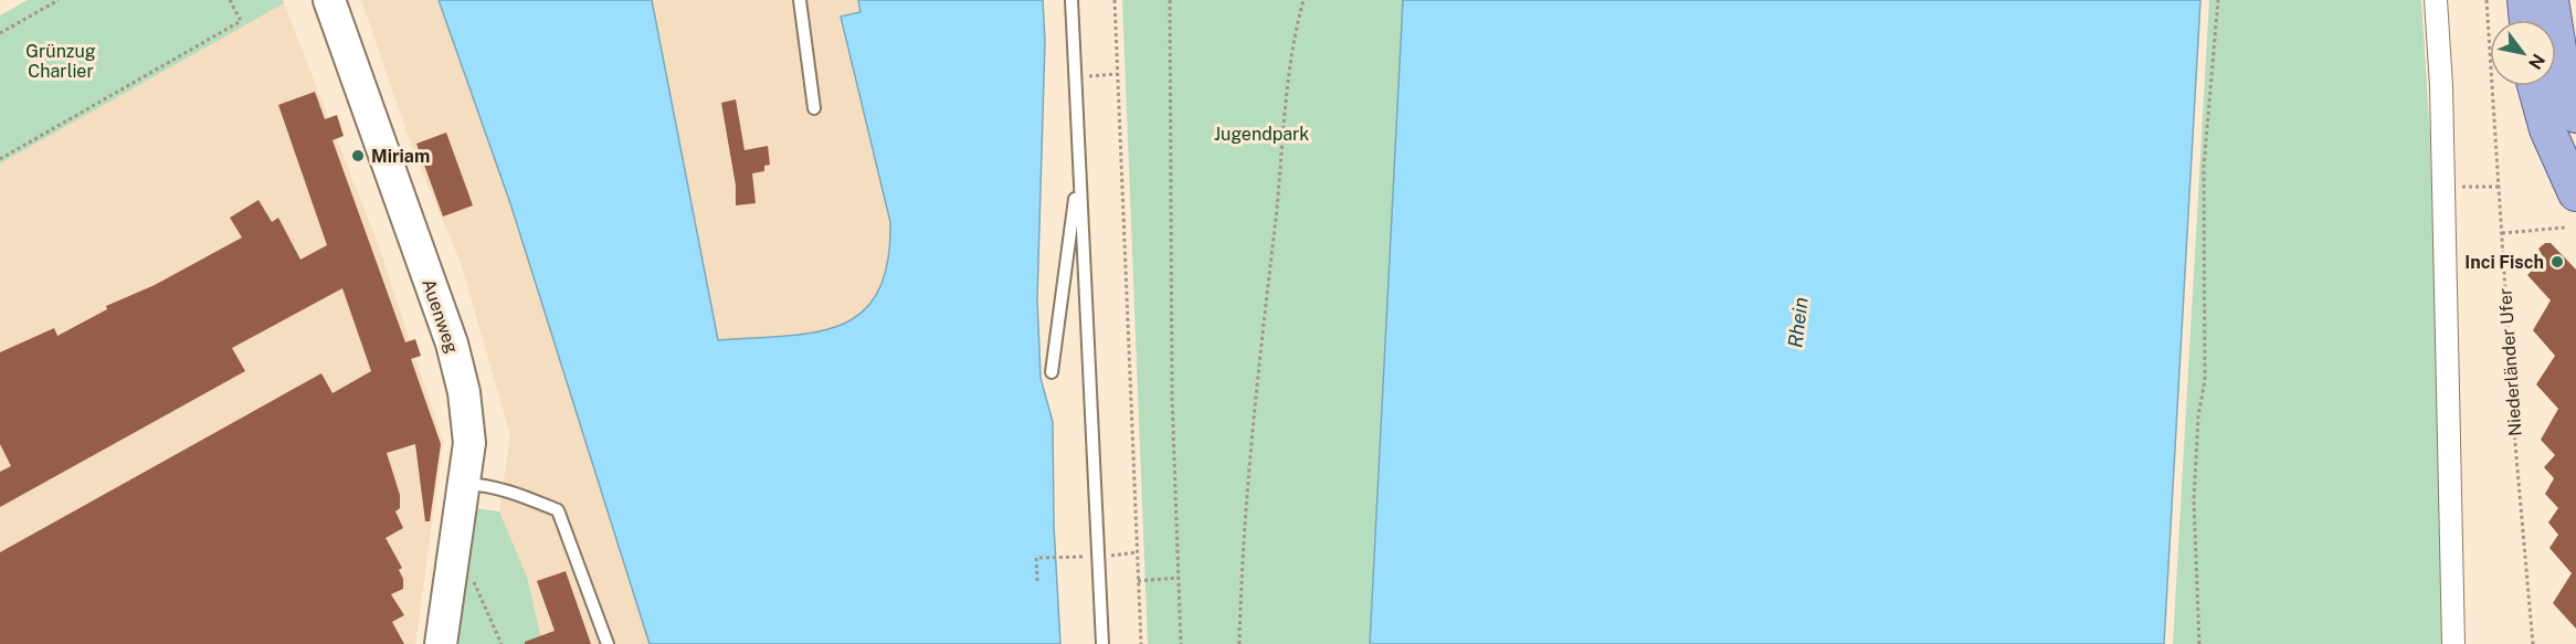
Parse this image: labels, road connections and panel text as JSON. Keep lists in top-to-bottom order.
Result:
{
  "streets": {
    "street": ["Auenweg"],
    "path": ["Niederländer Ufer"]
  },
  "water": ["Rhein"],
  "parks": ["Grünzug Charlier", "Jugendpark"],
  "places": ["Miriam", "Inci Fisch"],
  "north": "bottom right"
}
